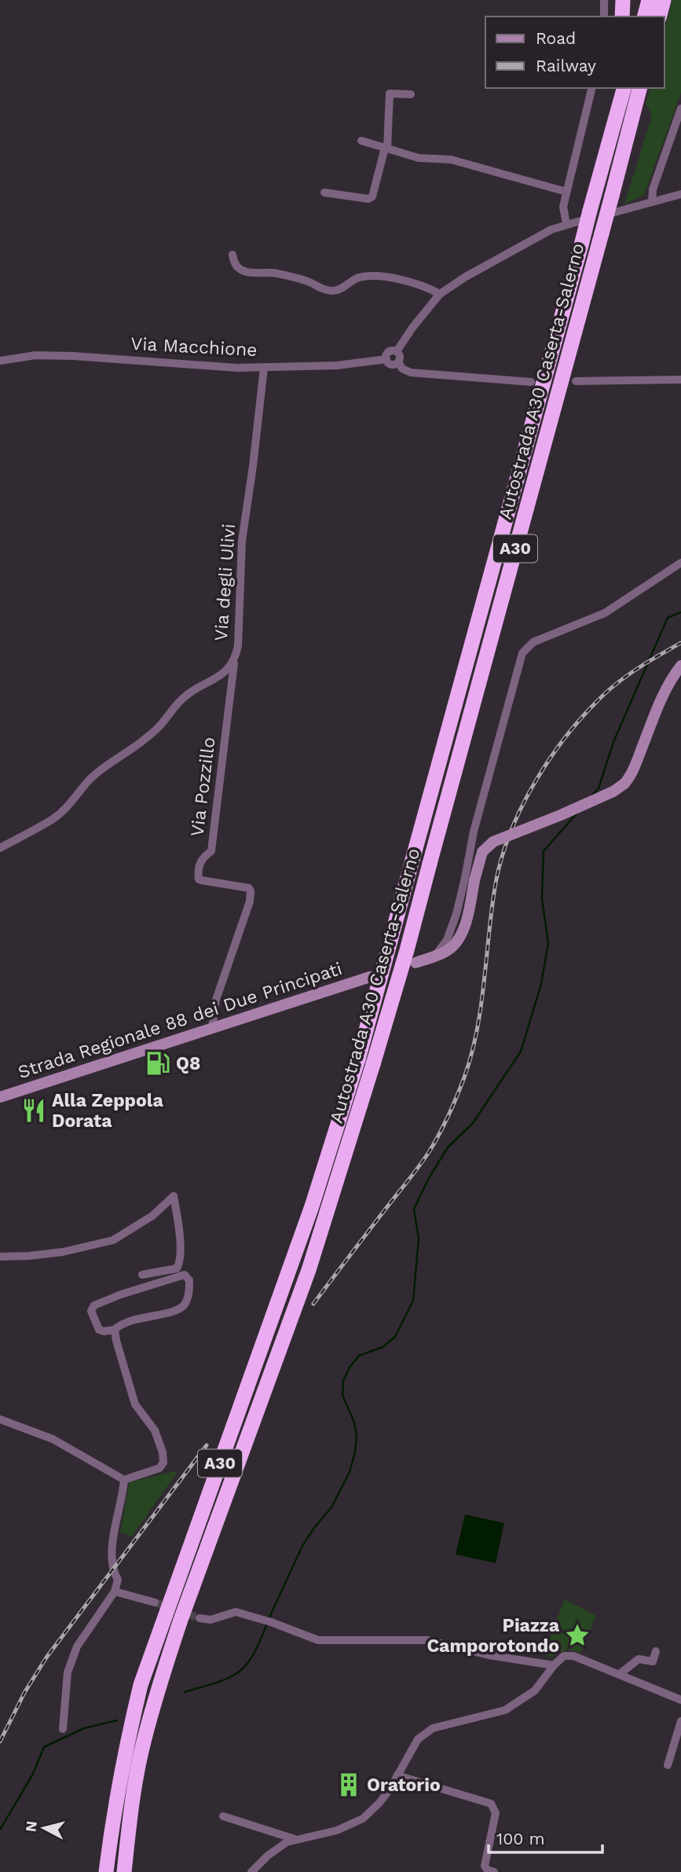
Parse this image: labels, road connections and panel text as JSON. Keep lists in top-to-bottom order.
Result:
{
  "streets": {
    "highway": ["Autostrada A30 Caserta-Salerno", "A30"],
    "main road": ["Strada Regionale 88 dei Due Principati"],
    "street": ["Via Macchione", "Via degli Ulivi", "Via Pozzillo"]
  },
  "crossings": [
    ["Via Macchione", "Via degli Ulivi"],
    ["Autostrada A30 Caserta-Salerno", "A30"],
    ["Via degli Ulivi", "Via Pozzillo"],
    ["Via Pozzillo", "Strada Regionale 88 dei Due Principati"]
  ],
  "places": {
    "fuel station": ["Q8"],
    "restaurant": ["Alla Zeppola Dorata"],
    "place": ["Piazza Camporotondo"],
    "building": ["Oratorio"]
  },
  "legend": ["Road", "Railway"],
  "scale_bar": "100 m",
  "north": "left"
}
